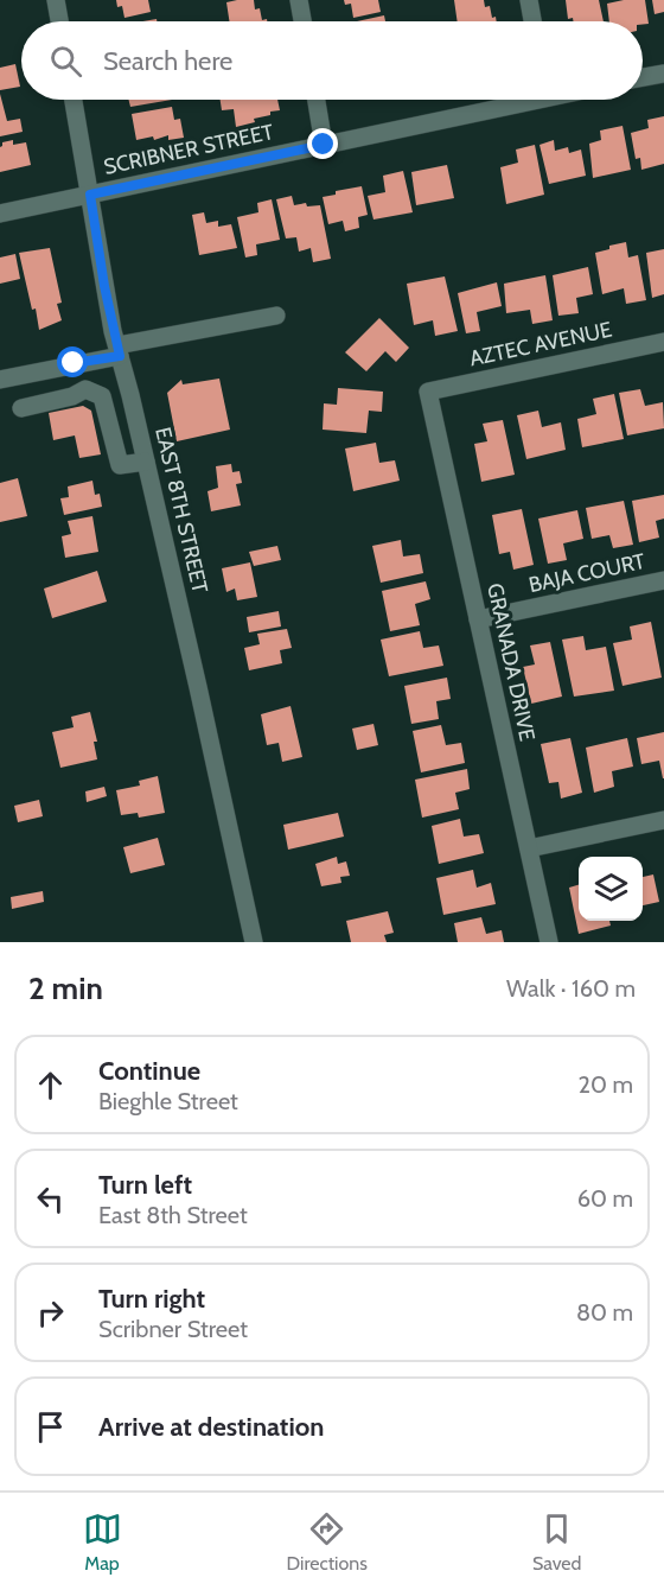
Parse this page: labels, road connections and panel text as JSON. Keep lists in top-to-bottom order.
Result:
{
  "streets": {
    "street": [
      "SCRIBNER STREET",
      "AZTEC AVENUE",
      "EAST 8TH STREET",
      "BAJA COURT",
      "GRANADA DRIVE"
    ]
  },
  "crossings": [
    ["SCRIBNER STREET", "EAST 8TH STREET"],
    ["AZTEC AVENUE", "GRANADA DRIVE"],
    ["BAJA COURT", "GRANADA DRIVE"]
  ],
  "page": {
    "search": "Search here",
    "heading": ["2 min", "Walk · 160 m"],
    "list": [
      ["Continue", "Bieghle Street", "20 m"],
      ["Turn left", "East 8th Street", "60 m"],
      ["Turn right", "Scribner Street", "80 m"],
      "Arrive at destination"
    ],
    "nav": ["Map", "Directions", "Saved"]
  }
}
